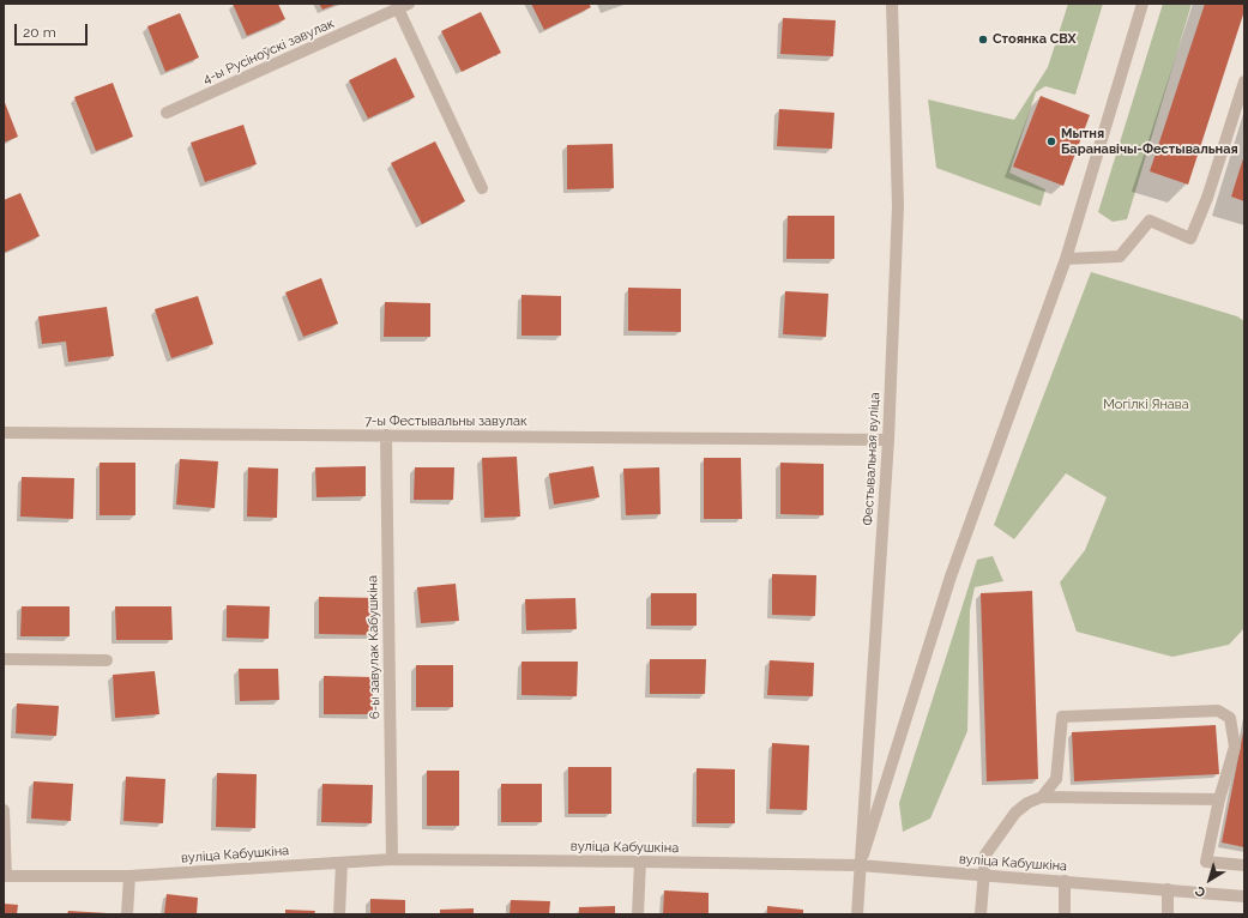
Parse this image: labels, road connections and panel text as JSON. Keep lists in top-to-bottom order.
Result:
{
  "streets": {
    "street": [
      "4-ы Русіноўскі завулак",
      "7-ы Фестывальны завулак",
      "Фестывальная вуліца",
      "6-ы завулак Кабушкіна",
      "вуліца Кабушкіна"
    ]
  },
  "crossings": [
    ["7-ы Фестывальны завулак", "Фестывальная вуліца"],
    ["7-ы Фестывальны завулак", "6-ы завулак Кабушкіна"],
    ["Фестывальная вуліца", "вуліца Кабушкіна"],
    ["6-ы завулак Кабушкіна", "вуліца Кабушкіна"]
  ],
  "parks": ["Могілкі Янава"],
  "places": ["Стоянка СВХ", "Мытня Баранавічы-Фестывальная"],
  "scale_bar": "20 m",
  "north": "bottom left"
}
